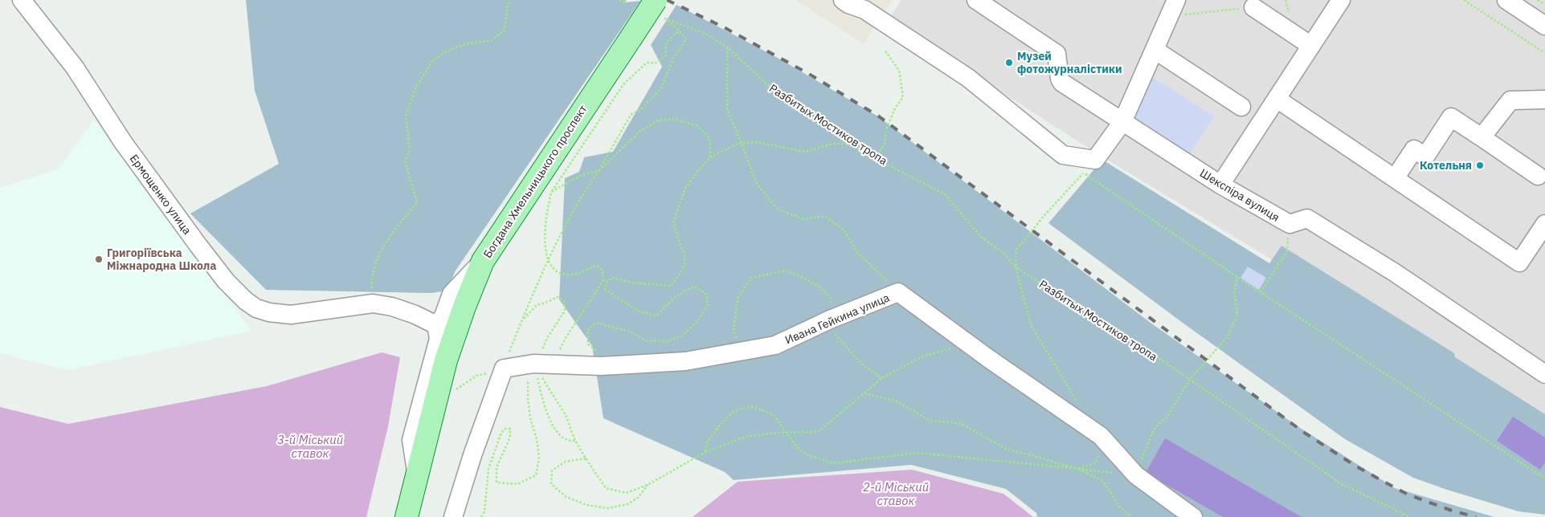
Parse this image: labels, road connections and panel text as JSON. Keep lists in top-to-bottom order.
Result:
{
  "streets": {
    "main road": ["Богдана Хмельницького проспект"],
    "street": ["Ермощенко улица", "Шекспіра вулиця", "Ивана Гейкина улица"],
    "path": ["Разбитых Мостиков тропа"]
  },
  "water": ["3-й Міський ставок", "2-й Міський ставок"],
  "places": ["Музей фотожурналістики", "Котельня", "Григоріївська Міжнародна Школа"]
}
